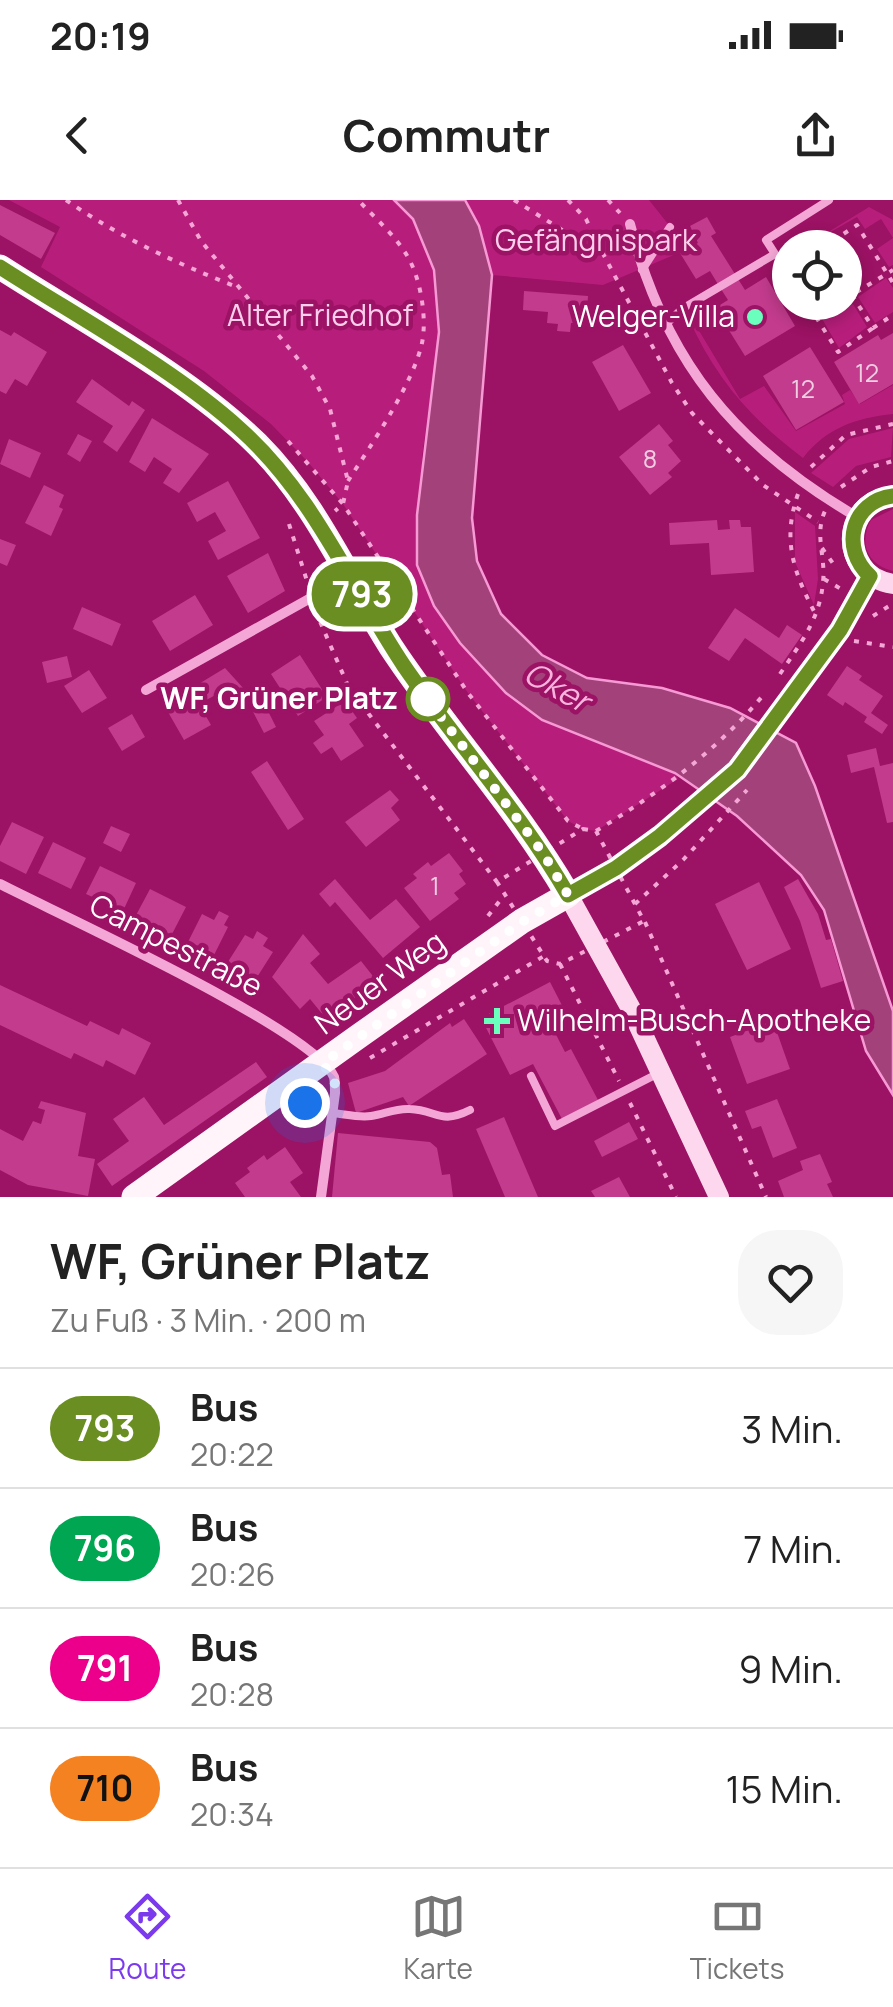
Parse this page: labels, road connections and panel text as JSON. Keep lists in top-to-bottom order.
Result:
{
  "streets": {
    "main road": ["Neuer Weg"],
    "street": ["Campestraße"]
  },
  "crossings": [
    ["Campestraße", "Neuer Weg"]
  ],
  "water": ["Oker"],
  "parks": ["Gefängnispark", "Alter Friedhof"],
  "places": {
    "other": ["Welger-Villa", "WF, Grüner Platz"],
    "health": ["Wilhelm-Busch-Apotheke"]
  },
  "lines": ["bus line 793"],
  "house_numbers": [
    "12",
    "12",
    "8",
    "1"
  ],
  "page": {
    "status": "20:19",
    "header": "Commutr",
    "on_map": "793",
    "heading": ["WF, Grüner Platz", "Zu Fuß · 3 Min. · 200 m"],
    "list": [
      {
        "mark": "793",
        "name": "Bus",
        "note": "20:22",
        "value": "3 Min."
      },
      {
        "mark": "796",
        "name": "Bus",
        "note": "20:26",
        "value": "7 Min."
      },
      {
        "mark": "791",
        "name": "Bus",
        "note": "20:28",
        "value": "9 Min."
      },
      {
        "mark": "710",
        "name": "Bus",
        "note": "20:34",
        "value": "15 Min."
      }
    ],
    "tabs": ["Route", "Karte", "Tickets"]
  }
}
